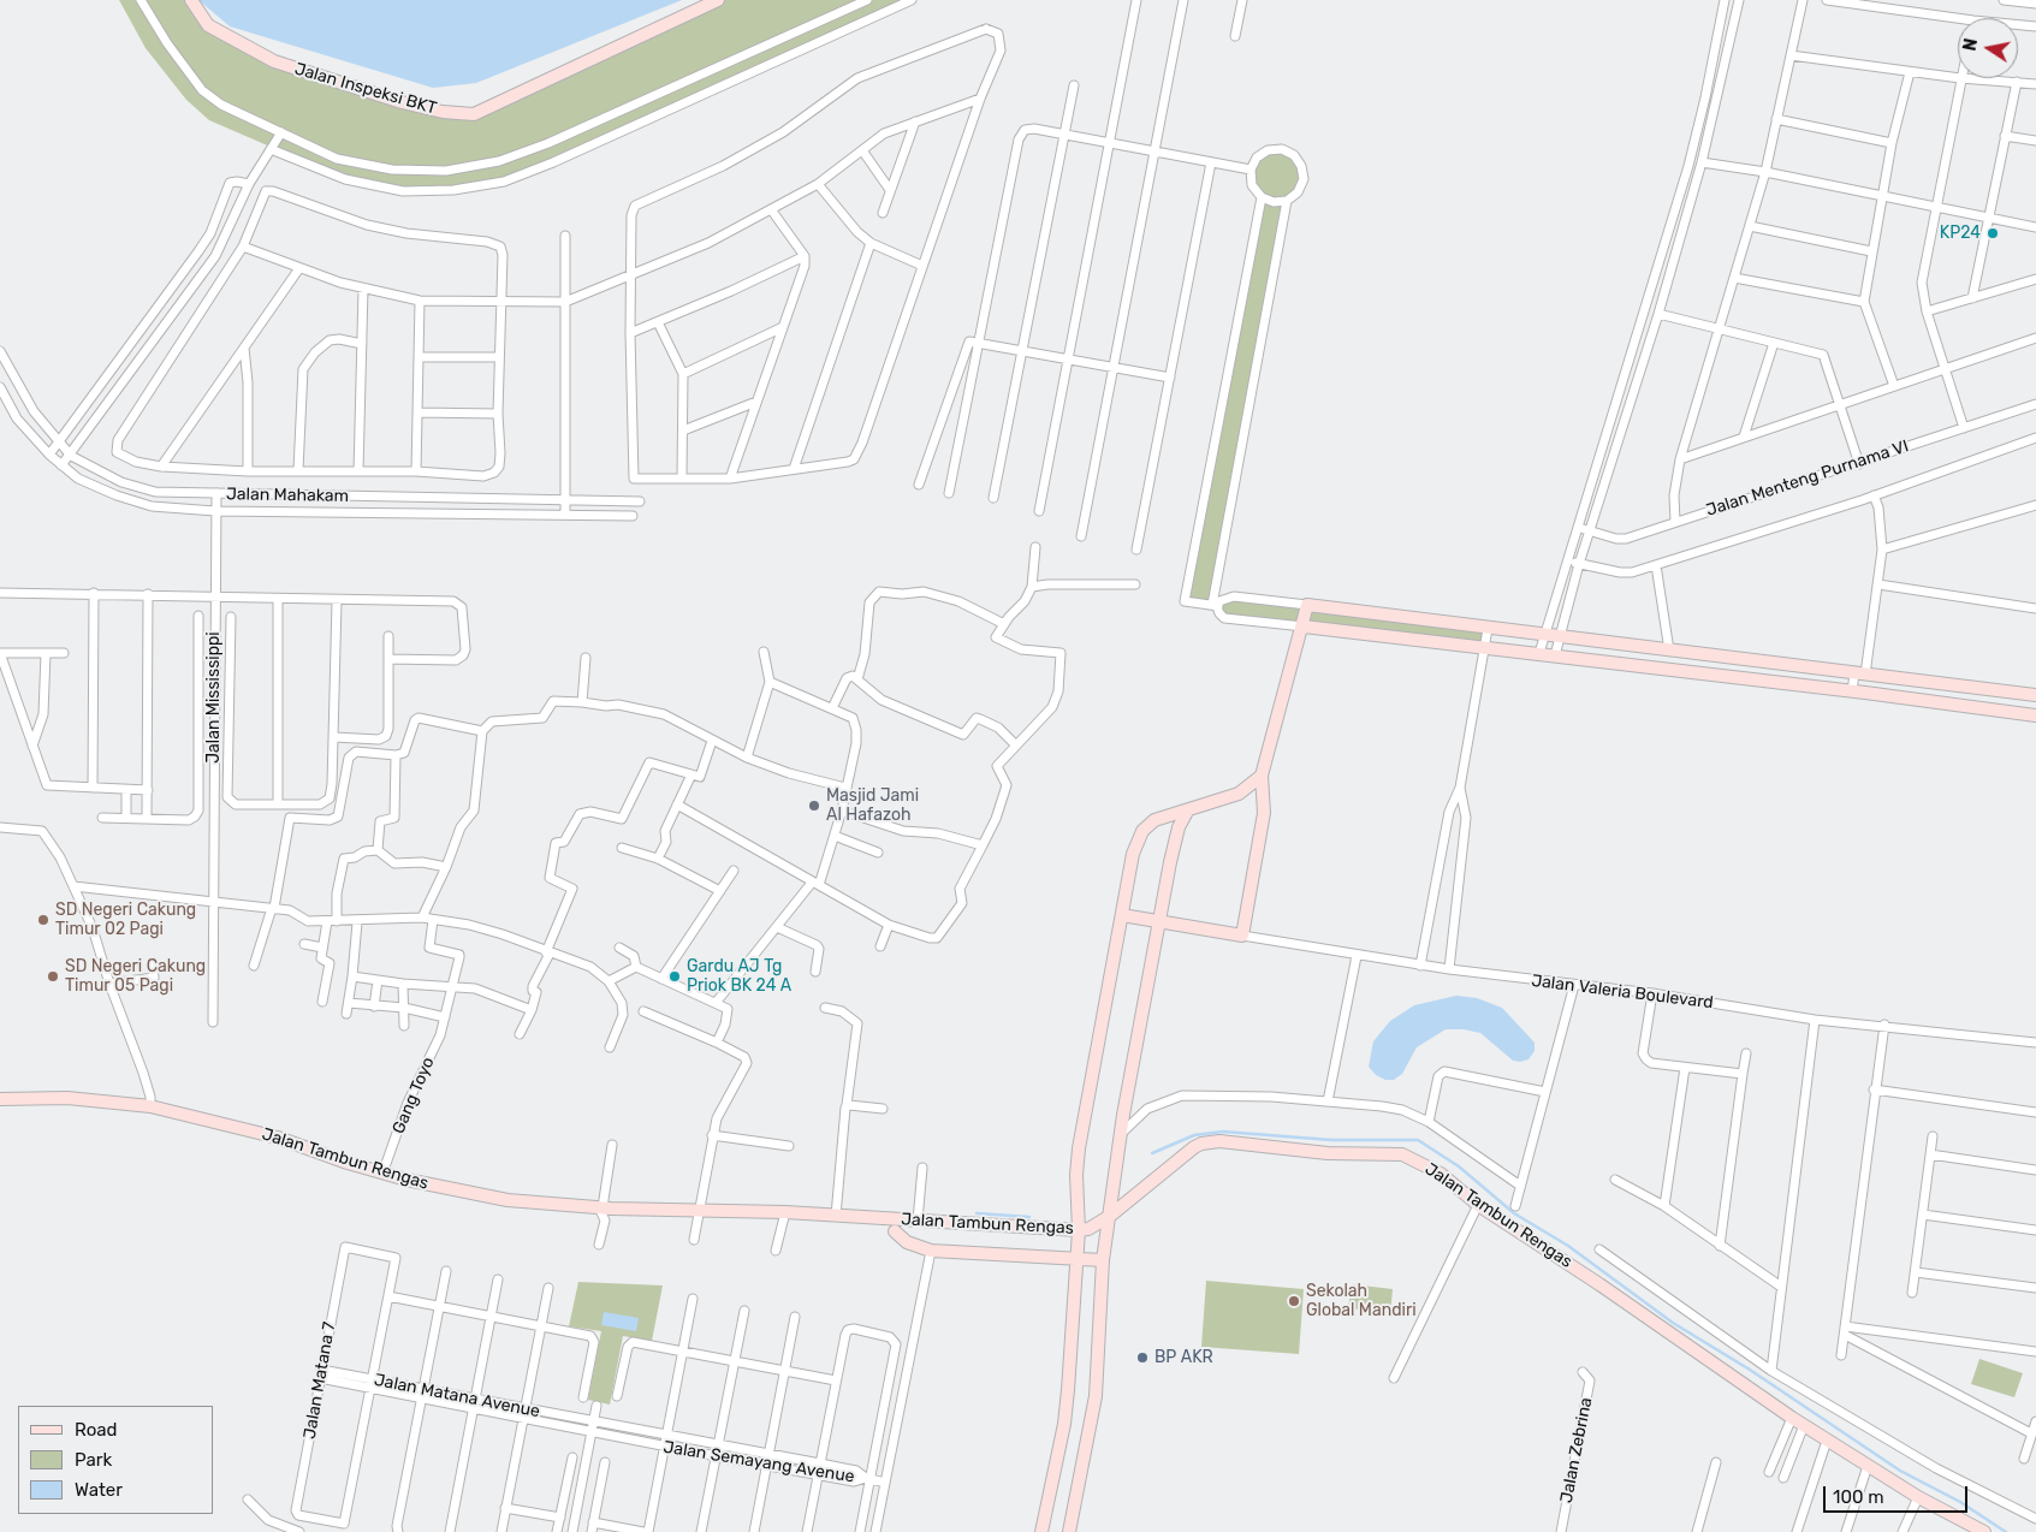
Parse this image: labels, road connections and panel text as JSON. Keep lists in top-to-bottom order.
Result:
{
  "streets": {
    "street": [
      "Jalan Inspeksi BKT",
      "Jalan Menteng Purnama VI",
      "Jalan Mahakam",
      "Jalan Mississippi",
      "Jalan Valeria Boulevard",
      "Gang Toyo",
      "Jalan Tambun Rengas",
      "Jalan Matana 7",
      "Jalan Matana Avenue",
      "Jalan Zebrina",
      "Jalan Semayang Avenue"
    ]
  },
  "crossings": [
    ["Jalan Mahakam", "Jalan Mississippi"],
    ["Gang Toyo", "Jalan Tambun Rengas"],
    ["Jalan Matana 7", "Jalan Matana Avenue"],
    ["Jalan Matana Avenue", "Jalan Semayang Avenue"]
  ],
  "places": [
    "KP24",
    "Masjid Jami Al Hafazoh",
    "SD Negeri Cakung Timur 02 Pagi",
    "SD Negeri Cakung Timur 05 Pagi",
    "Gardu AJ Tg Priok BK 24 A",
    "Sekolah Global Mandiri",
    "BP AKR"
  ],
  "legend": ["Road", "Park", "Water"],
  "scale_bar": "100 m",
  "north": "left"
}
